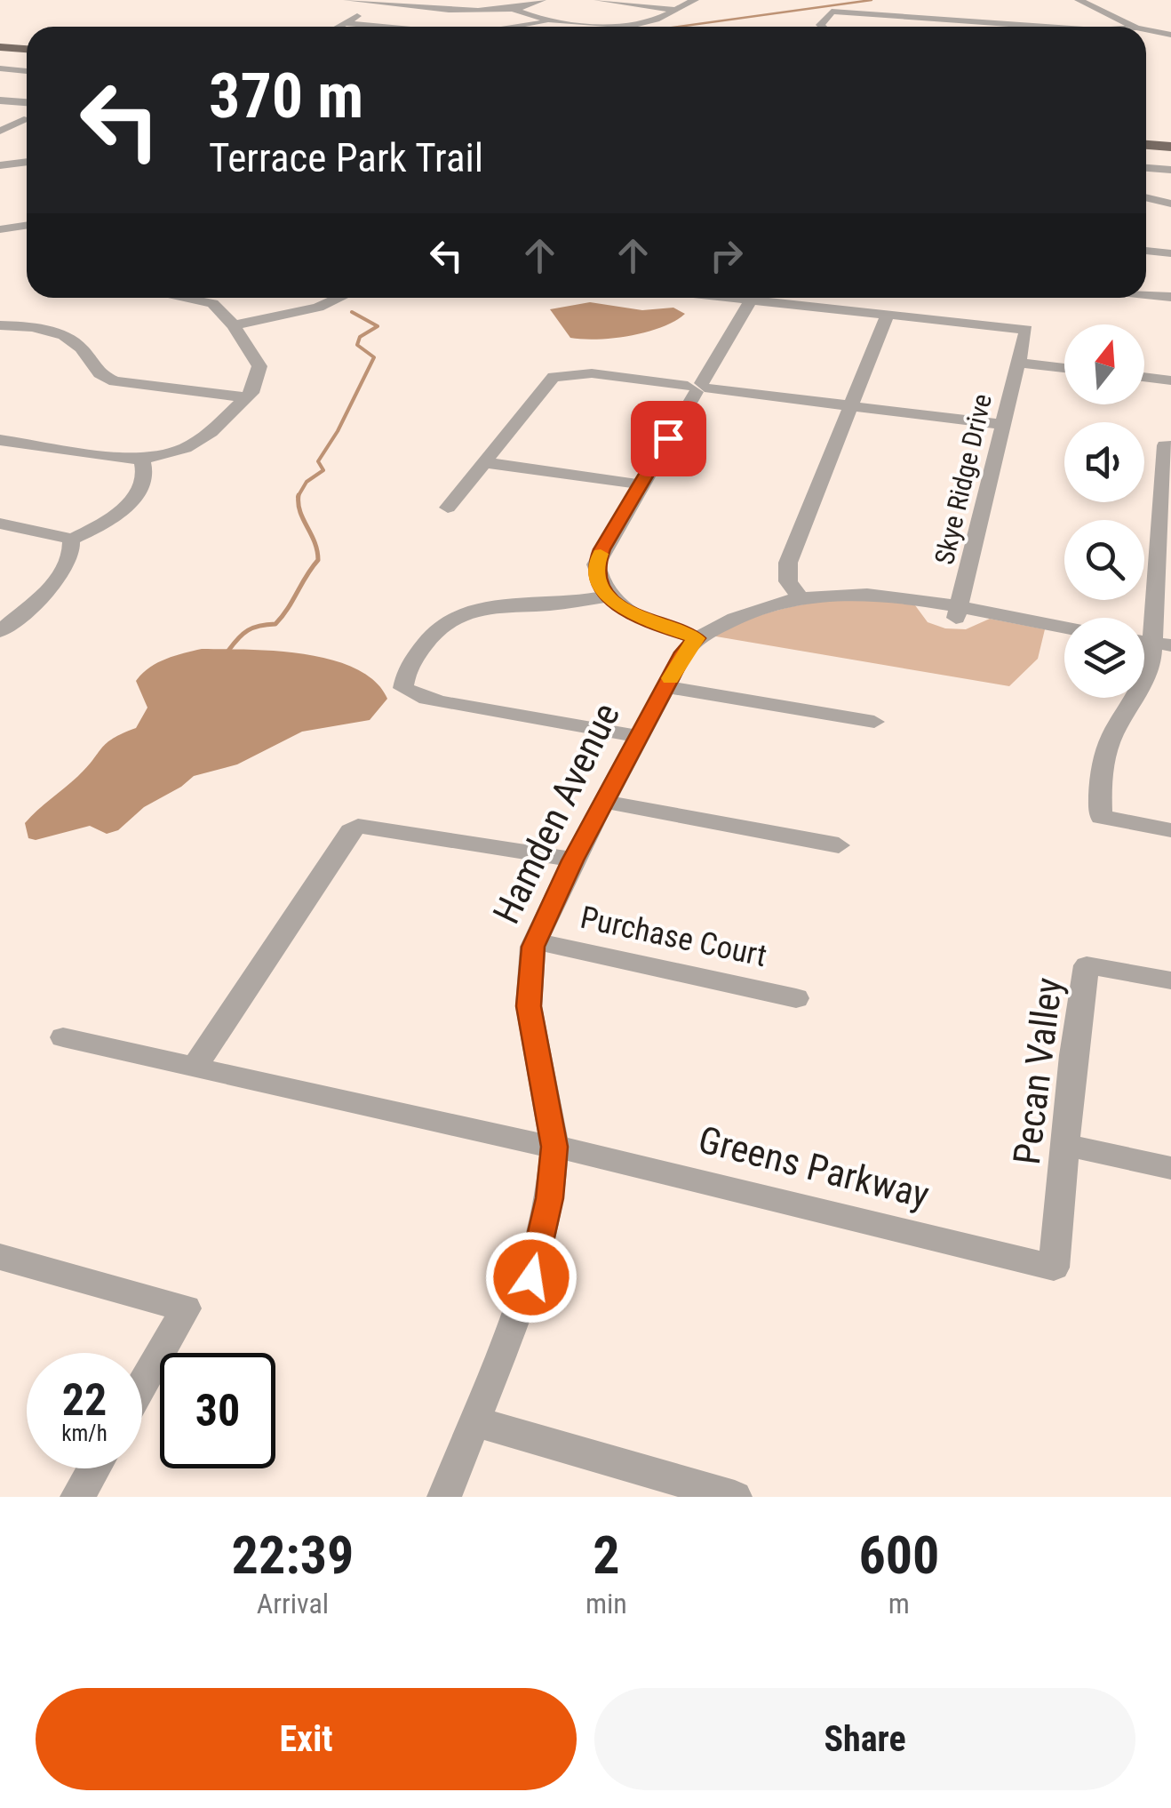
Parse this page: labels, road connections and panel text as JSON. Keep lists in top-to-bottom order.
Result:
{
  "streets": {
    "street": [
      "Skye Ridge Drive",
      "Hamden Avenue",
      "Purchase Court",
      "Pecan Valley",
      "Greens Parkway"
    ]
  },
  "crossings": [
    ["Hamden Avenue", "Purchase Court"],
    ["Hamden Avenue", "Greens Parkway"],
    ["Pecan Valley", "Greens Parkway"]
  ],
  "north": "top",
  "page": {
    "turn": ["370 m", "Terrace Park Trail"],
    "speed": "22 km/h",
    "limit": "30",
    "eta": [
      "22:39",
      "Arrival",
      "2",
      "min",
      "600",
      "m"
    ],
    "buttons": ["Exit", "Share"]
  }
}
